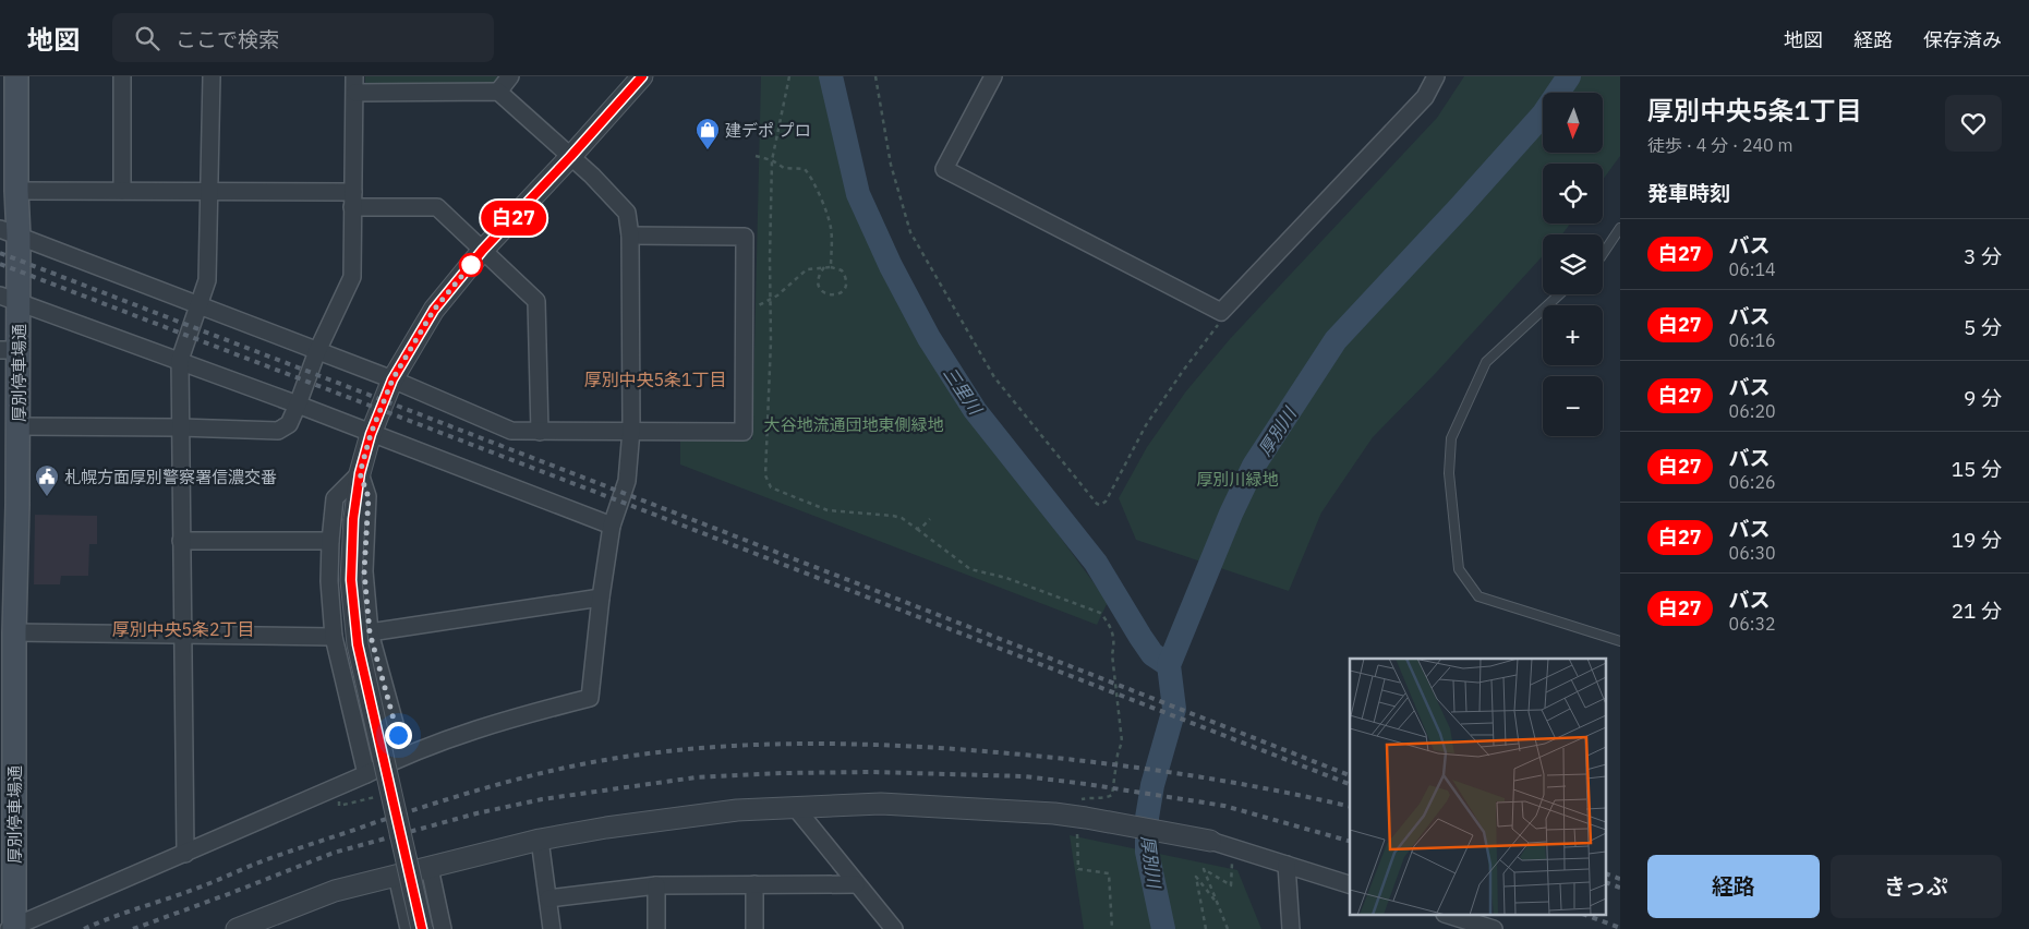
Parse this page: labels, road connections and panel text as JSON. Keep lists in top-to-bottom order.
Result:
{
  "streets": {
    "main road": ["厚別停車場通"]
  },
  "districts": ["厚別中央5条1丁目", "厚別中央5条2丁目"],
  "water": ["三里川", "厚別川"],
  "parks": ["大谷地流通団地東側緑地", "厚別川緑地"],
  "places": {
    "shop": ["建デポ プロ"],
    "public building": ["札幌方面厚別警察署信濃交番"]
  },
  "lines": ["bus line 白27"],
  "north": "bottom",
  "page": {
    "header": "地図",
    "search": "ここで検索",
    "nav": ["地図", "経路", "保存済み"],
    "on_map": "白27",
    "heading": [
      ["厚別中央5条1丁目", "徒歩 · 4 分 · 240 m"],
      "発車時刻"
    ],
    "map_buttons": ["+", "−"],
    "list": [
      {
        "mark": "白27",
        "name": "バス",
        "note": "06:14",
        "value": "3 分"
      },
      {
        "mark": "白27",
        "name": "バス",
        "note": "06:16",
        "value": "5 分"
      },
      {
        "mark": "白27",
        "name": "バス",
        "note": "06:20",
        "value": "9 分"
      },
      {
        "mark": "白27",
        "name": "バス",
        "note": "06:26",
        "value": "15 分"
      },
      {
        "mark": "白27",
        "name": "バス",
        "note": "06:30",
        "value": "19 分"
      },
      {
        "mark": "白27",
        "name": "バス",
        "note": "06:32",
        "value": "21 分"
      }
    ],
    "buttons": ["経路", "きっぷ"]
  }
}
